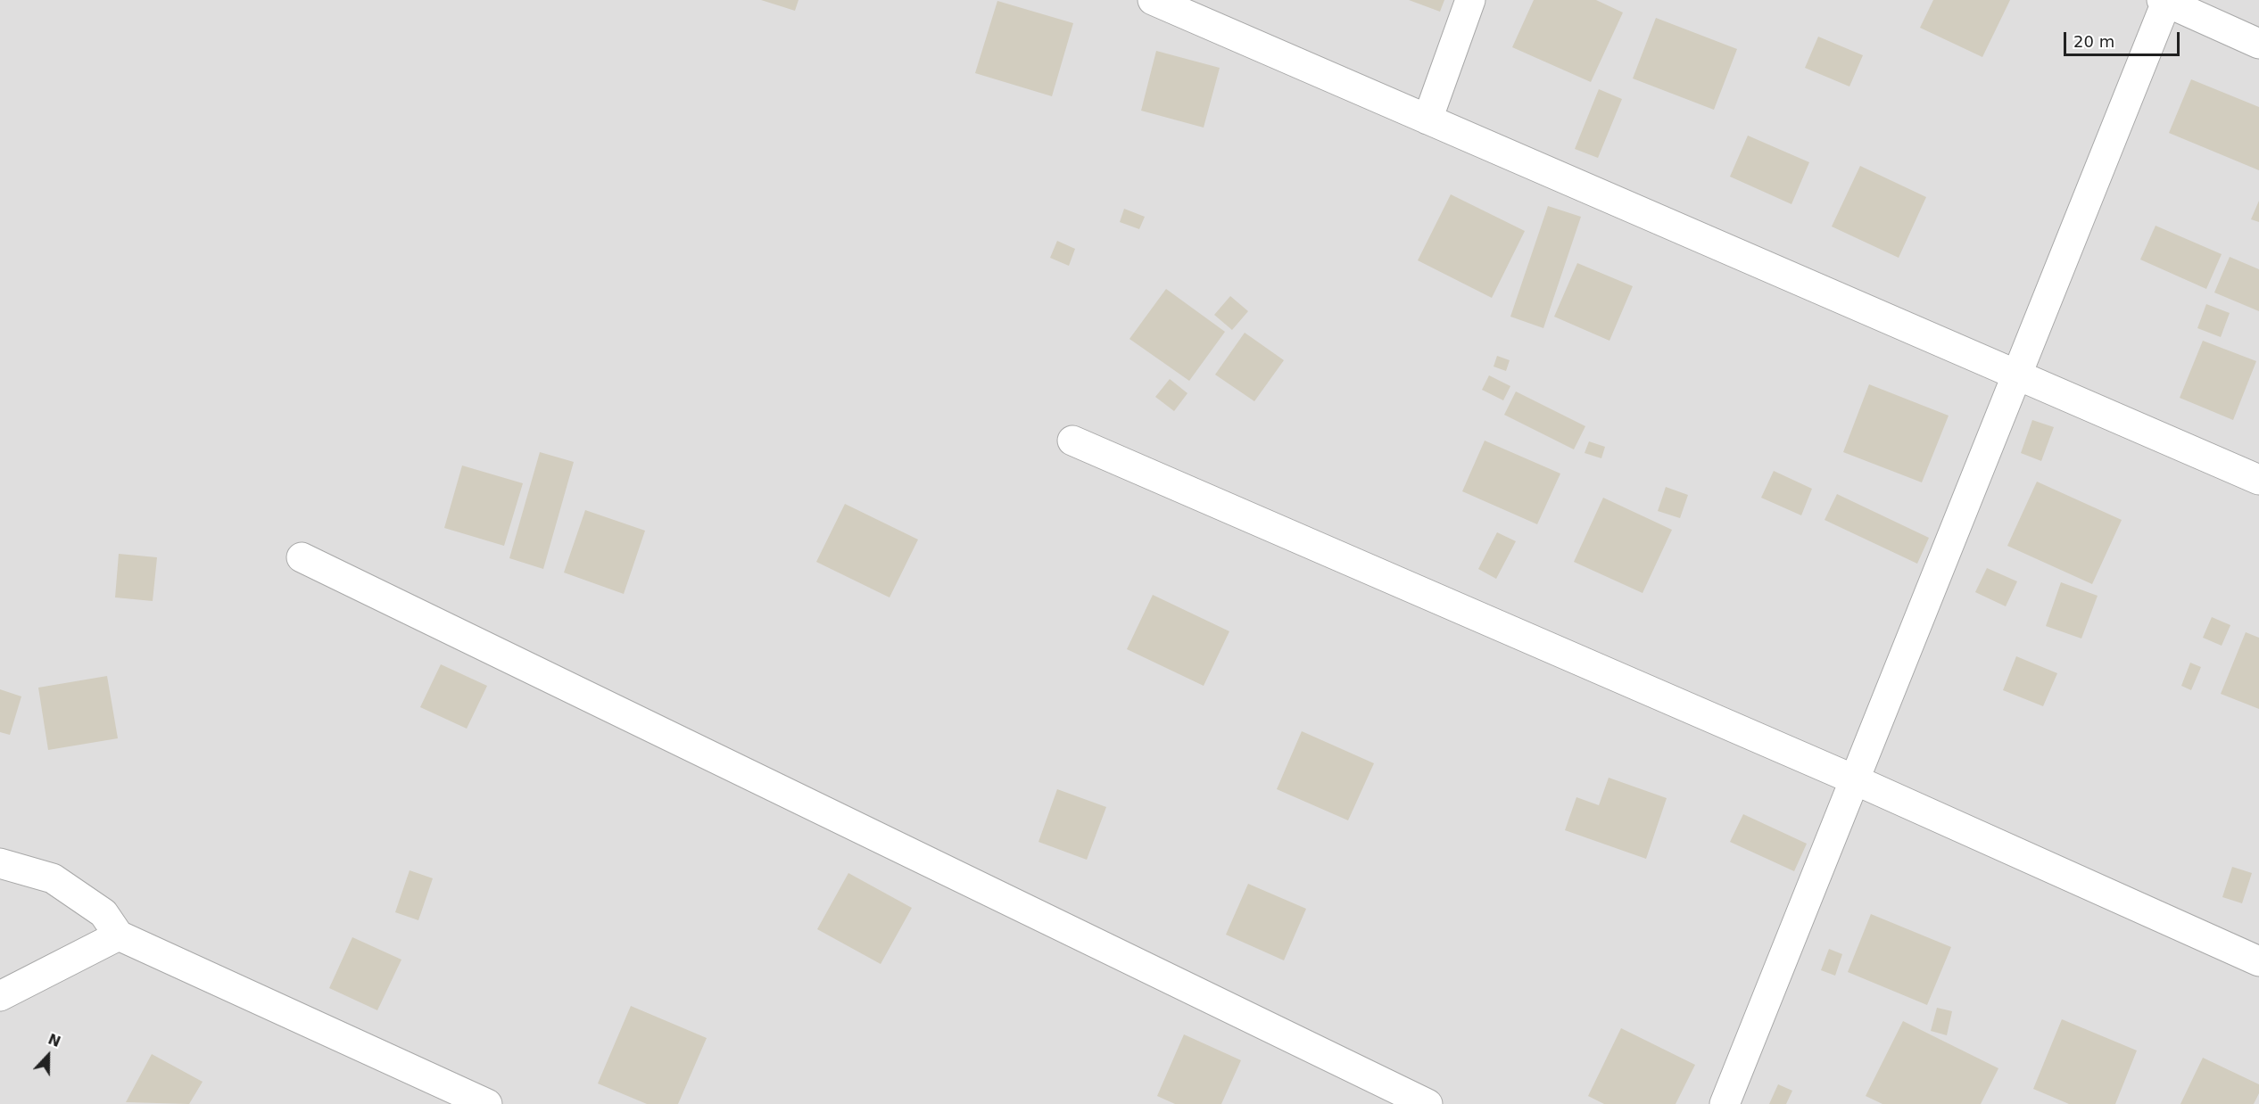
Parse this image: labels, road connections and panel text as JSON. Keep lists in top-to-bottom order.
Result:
{
  "scale_bar": "20 m",
  "north": "top"
}
